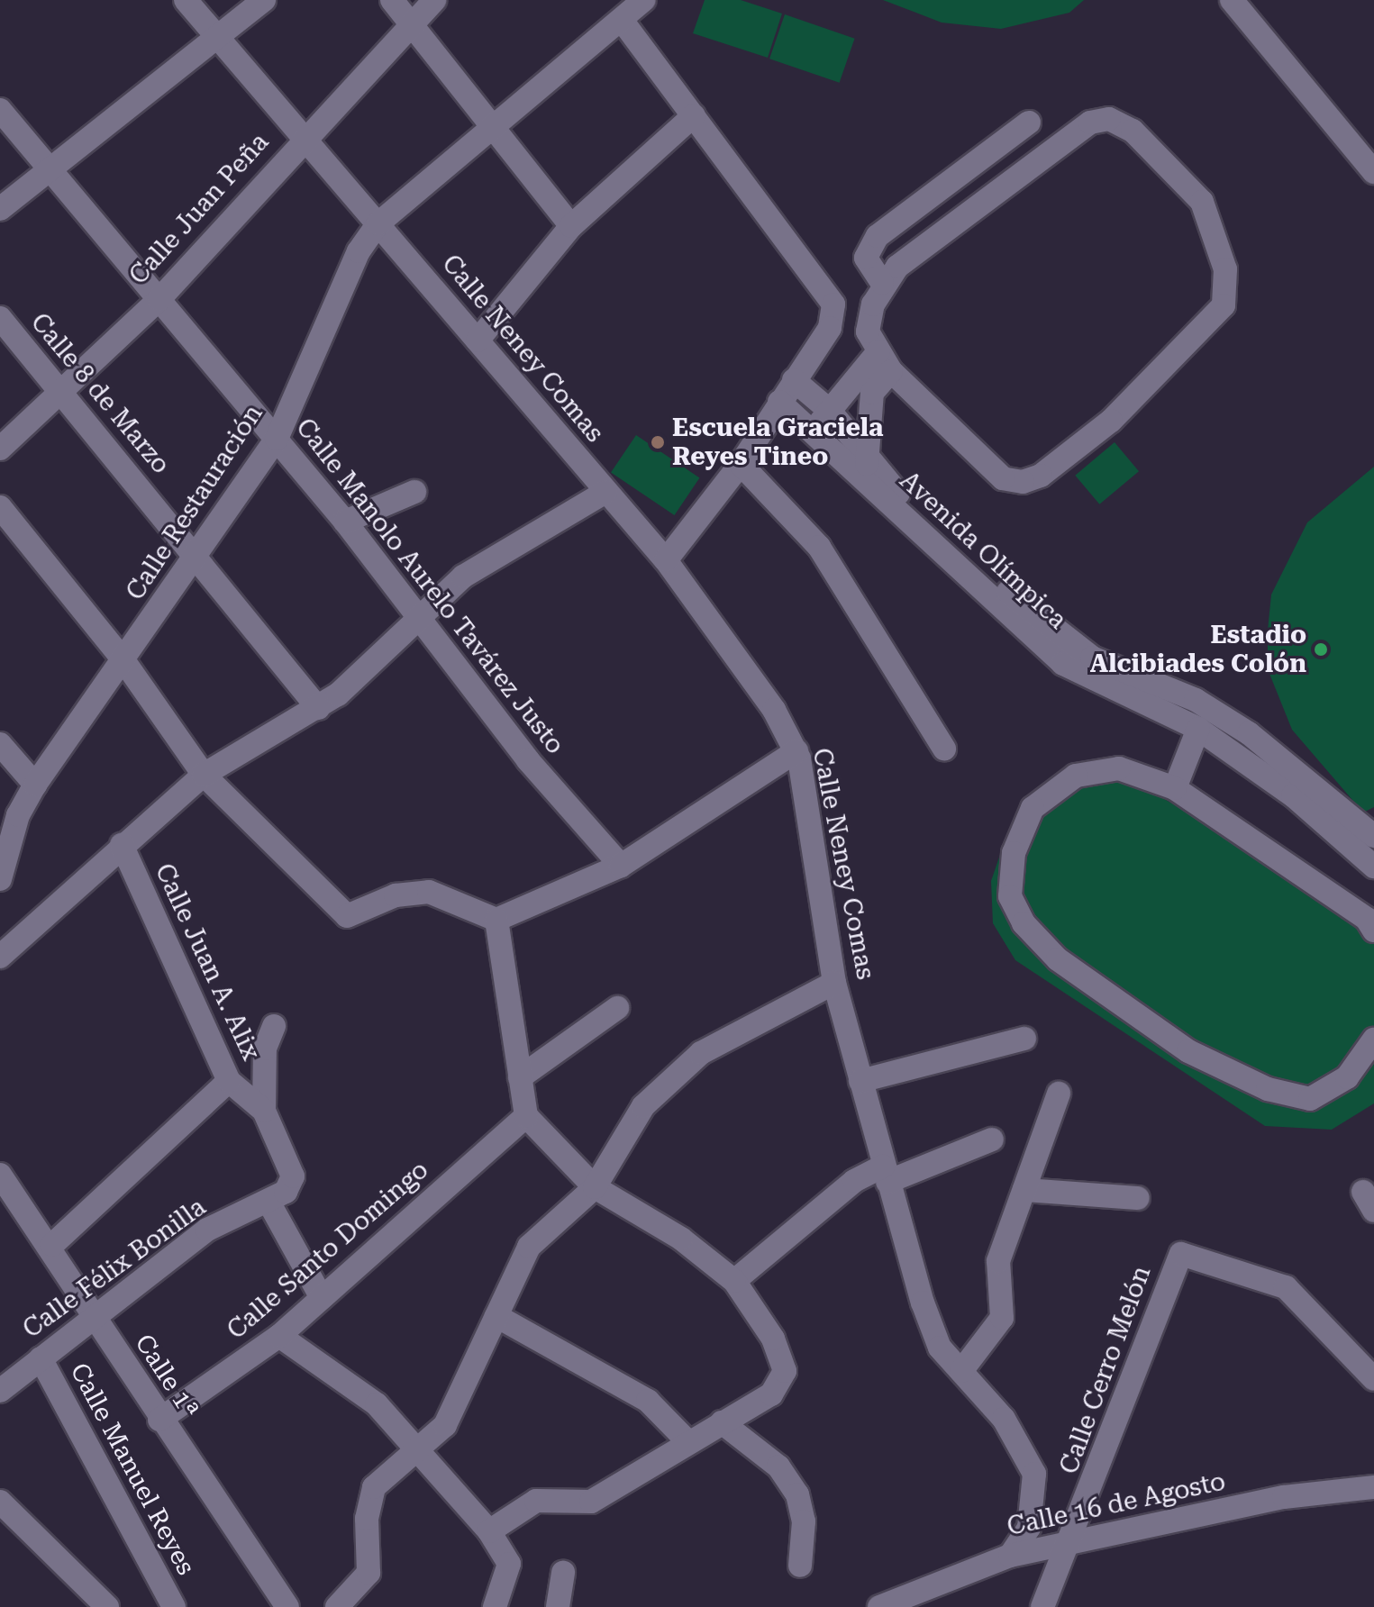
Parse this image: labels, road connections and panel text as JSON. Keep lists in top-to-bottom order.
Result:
{
  "streets": {
    "street": [
      "Calle Juan Peña",
      "Calle Neney Comas",
      "Calle 8 de Marzo",
      "Calle Restauración",
      "Avenida Olímpica",
      "Calle Manolo Aurelo Tavárez Justo",
      "Calle Juan A. Alix",
      "Calle Santo Domingo",
      "Calle Félix Bonilla",
      "Calle Cerro Melón",
      "Calle 1ª",
      "Calle Manuel Reyes",
      "Calle 16 de Agosto"
    ]
  },
  "crossings": [
    ["Calle Juan Peña", "Calle Neney Comas"],
    ["Calle Juan Peña", "Calle 8 de Marzo"],
    ["Calle Juan Peña", "Calle Manolo Aurelo Tavárez Justo"],
    ["Calle Neney Comas", "Calle Restauración"],
    ["Calle Neney Comas", "Calle 16 de Agosto"],
    ["Calle 8 de Marzo", "Calle Restauración"],
    ["Calle Restauración", "Calle Manolo Aurelo Tavárez Justo"],
    ["Calle Juan A. Alix", "Calle Félix Bonilla"],
    ["Calle Santo Domingo", "Calle 1ª"],
    ["Calle Félix Bonilla", "Calle 1ª"],
    ["Calle Félix Bonilla", "Calle Manuel Reyes"],
    ["Calle Cerro Melón", "Calle 16 de Agosto"]
  ],
  "places": ["Escuela Graciela Reyes Tineo", "Estadio Alcibiades Colón"]
}
